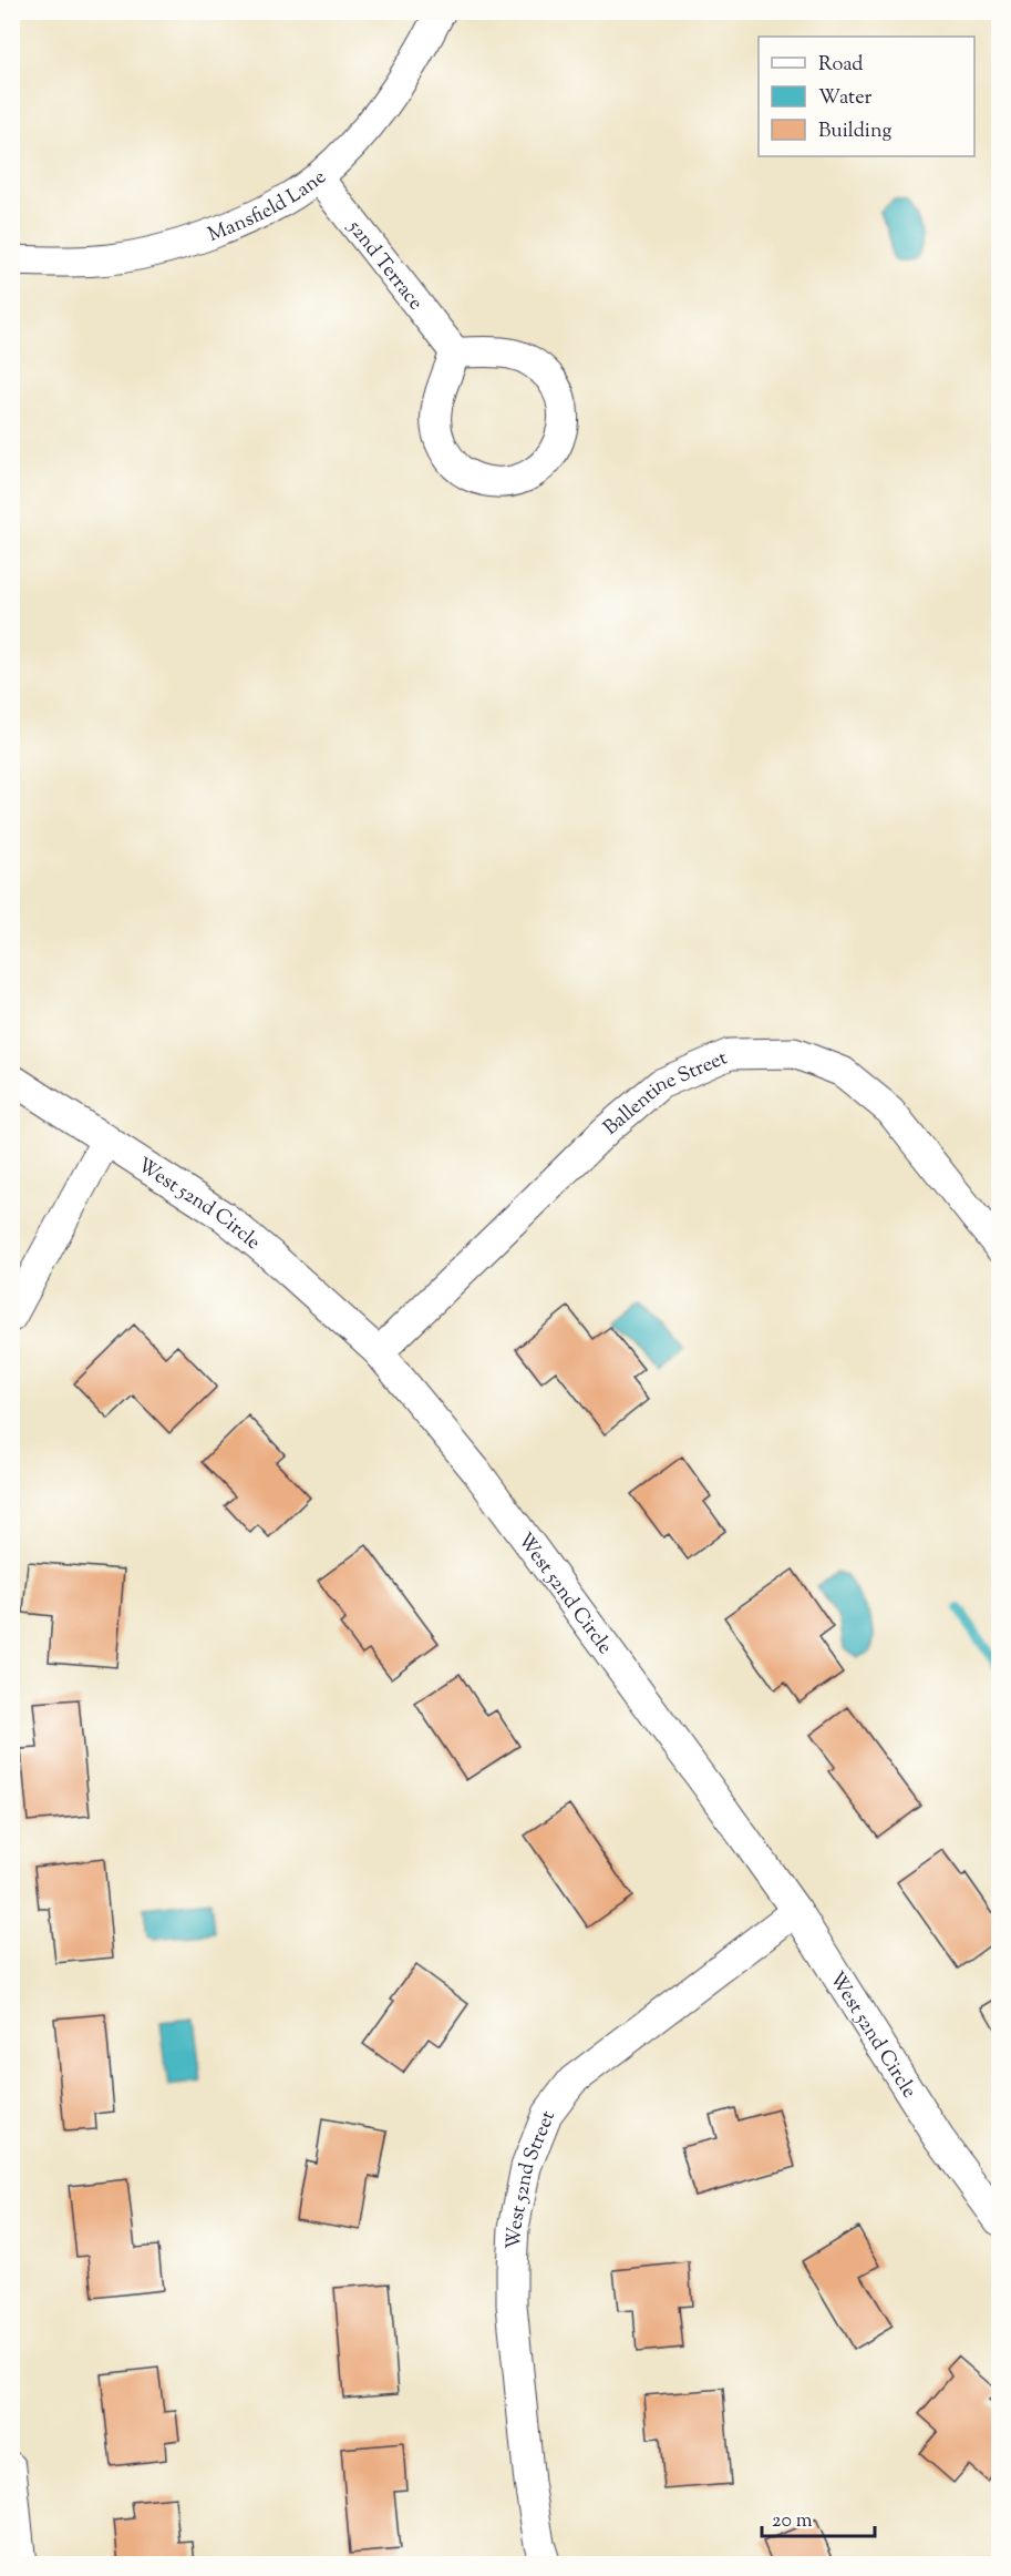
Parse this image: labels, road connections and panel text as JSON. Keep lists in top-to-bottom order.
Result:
{
  "streets": {
    "street": [
      "Mansfield Lane",
      "52nd Terrace",
      "Ballentine Street",
      "West 52nd Circle",
      "West 52nd Street"
    ]
  },
  "crossings": [
    ["Mansfield Lane", "52nd Terrace"],
    ["Ballentine Street", "West 52nd Circle"],
    ["West 52nd Circle", "West 52nd Street"]
  ],
  "legend": ["Road", "Water", "Building"],
  "scale_bar": "20 m"
}
